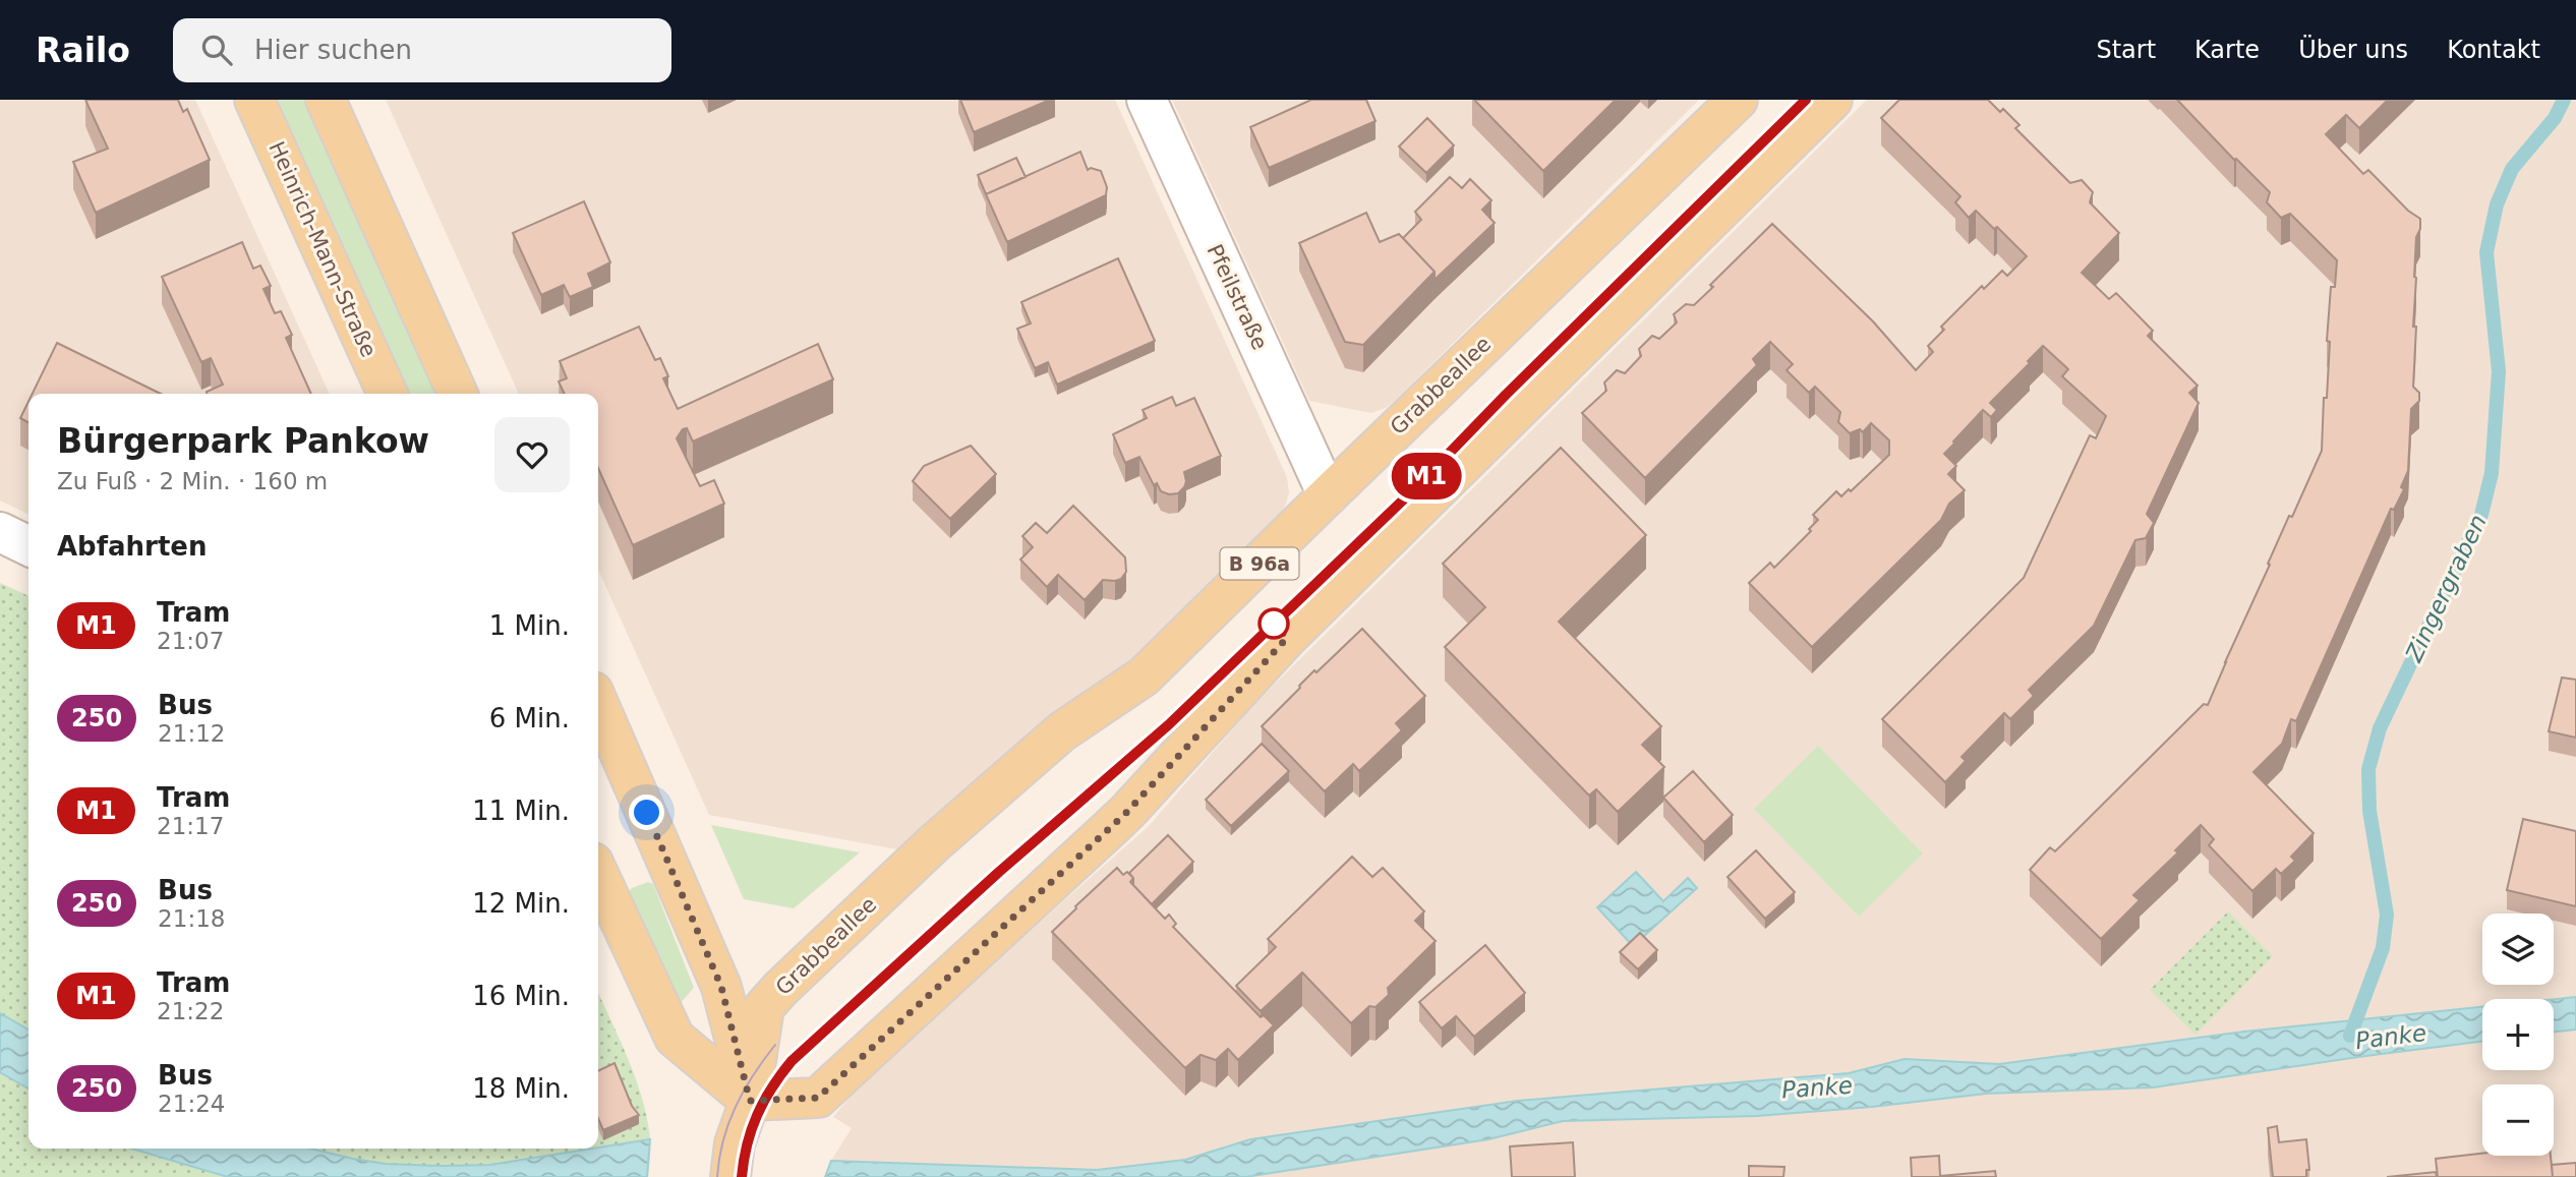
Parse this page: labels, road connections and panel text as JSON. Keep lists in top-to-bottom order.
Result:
{
  "streets": {
    "main road": ["Heinrich-Mann-Straße", "Grabbeallee", "B 96a"],
    "street": ["Pfeilstraße"]
  },
  "crossings": [
    ["Pfeilstraße", "Grabbeallee"],
    ["Grabbeallee", "B 96a"]
  ],
  "water": ["Zingergraben", "Panke"],
  "lines": ["tram line M1"],
  "page": {
    "header": "Railo",
    "search": "Hier suchen",
    "nav": [
      "Start",
      "Karte",
      "Über uns",
      "Kontakt"
    ],
    "on_map": "M1",
    "heading": [
      ["Bürgerpark Pankow", "Zu Fuß · 2 Min. · 160 m"],
      "Abfahrten"
    ],
    "list": [
      {
        "mark": "M1",
        "name": "Tram",
        "note": "21:07",
        "value": "1 Min."
      },
      {
        "mark": "250",
        "name": "Bus",
        "note": "21:12",
        "value": "6 Min."
      },
      {
        "mark": "M1",
        "name": "Tram",
        "note": "21:17",
        "value": "11 Min."
      },
      {
        "mark": "250",
        "name": "Bus",
        "note": "21:18",
        "value": "12 Min."
      },
      {
        "mark": "M1",
        "name": "Tram",
        "note": "21:22",
        "value": "16 Min."
      },
      {
        "mark": "250",
        "name": "Bus",
        "note": "21:24",
        "value": "18 Min."
      }
    ],
    "map_buttons": ["+", "−"]
  }
}
